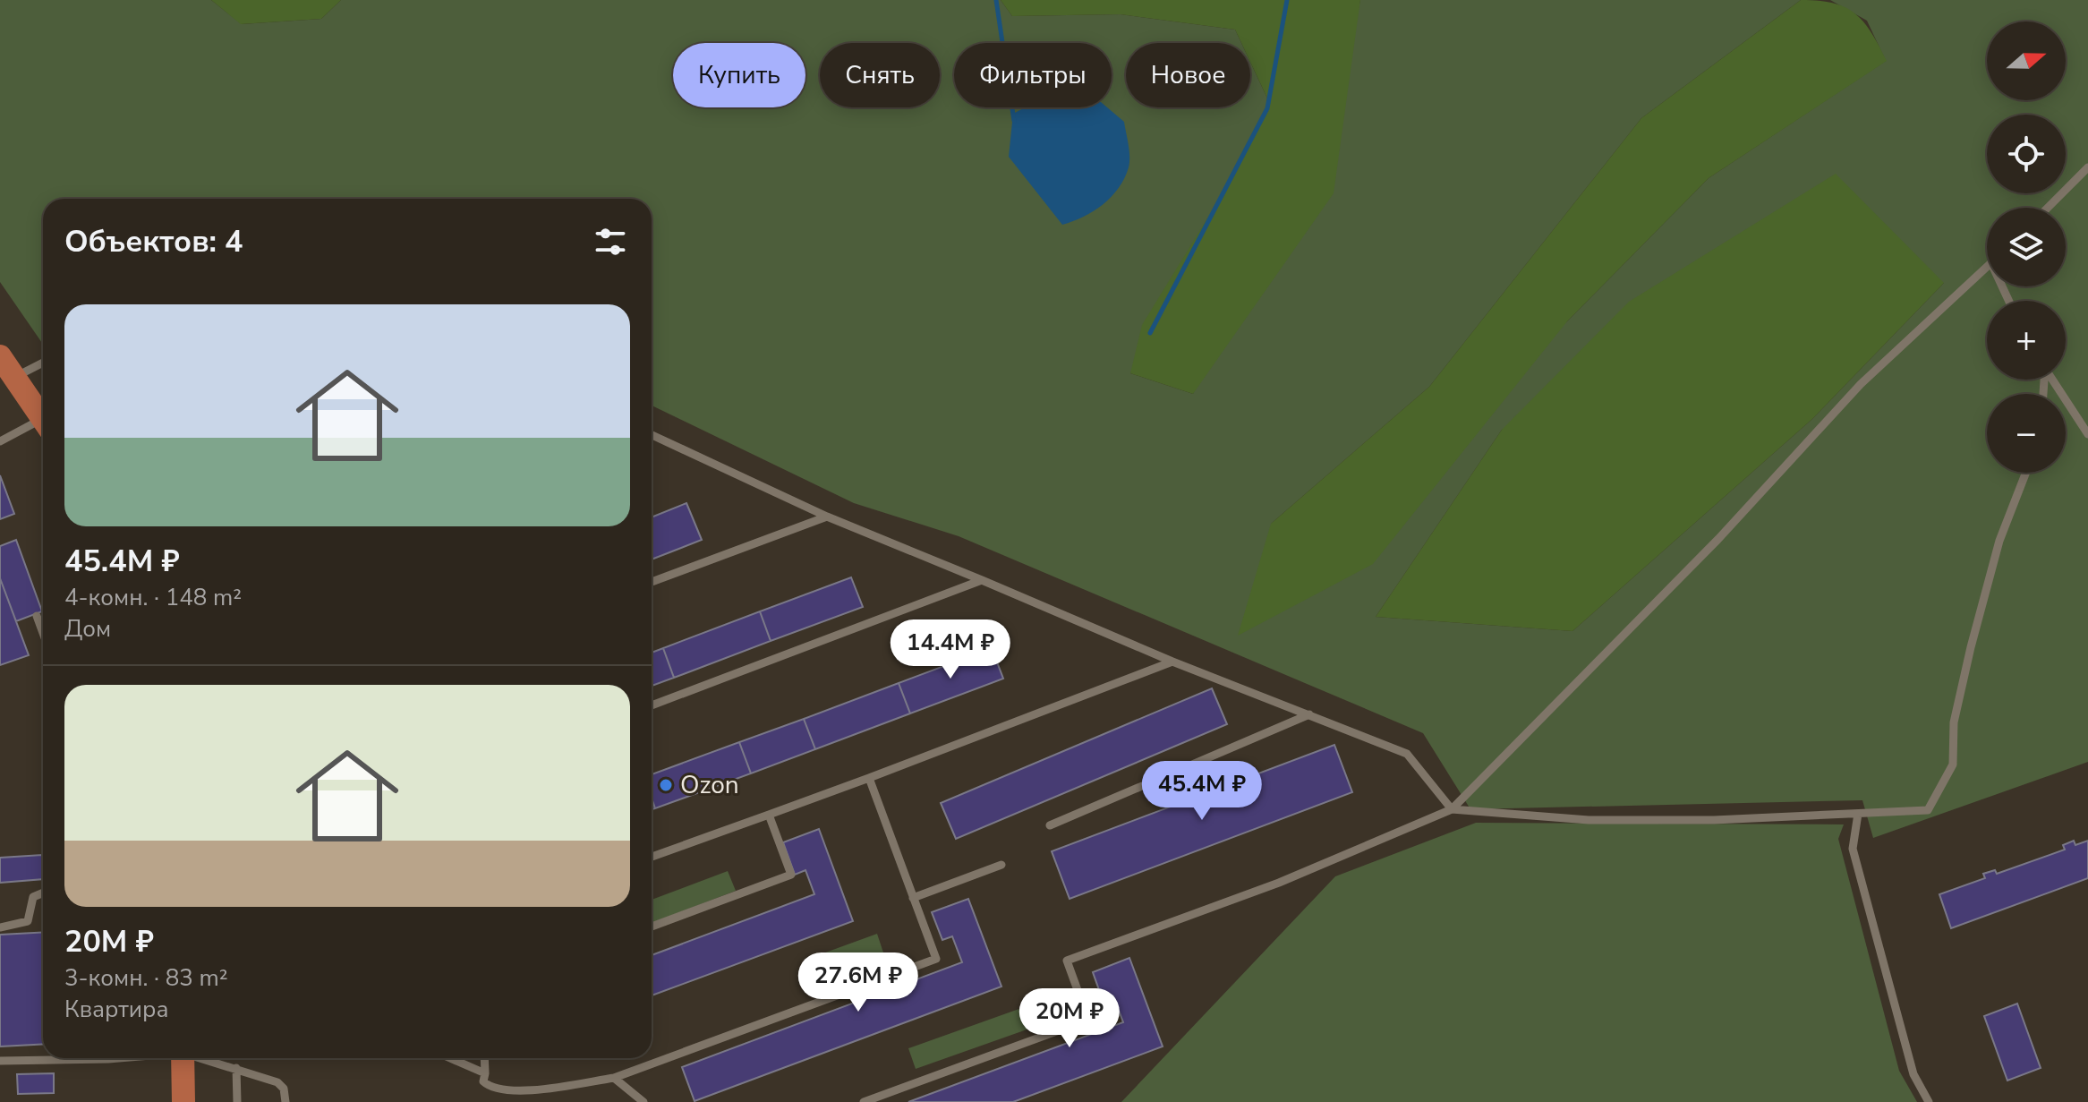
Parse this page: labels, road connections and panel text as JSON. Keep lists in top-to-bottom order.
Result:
{
  "places": ["Ozon"],
  "north": "right",
  "page": {
    "map_buttons": ["+", "−"],
    "chip": [
      "Купить",
      "Снять",
      "Фильтры",
      "Новое"
    ],
    "heading": "Объектов: 4",
    "list": [
      {
        "name": "45.4M ₽",
        "note": "4-комн. · 148 m² · Дом"
      },
      {
        "name": "20M ₽",
        "note": "3-комн. · 83 m² · Квартира"
      }
    ],
    "price": [
      "14.4M ₽",
      "45.4M ₽",
      "27.6M ₽",
      "20M ₽"
    ]
  }
}
